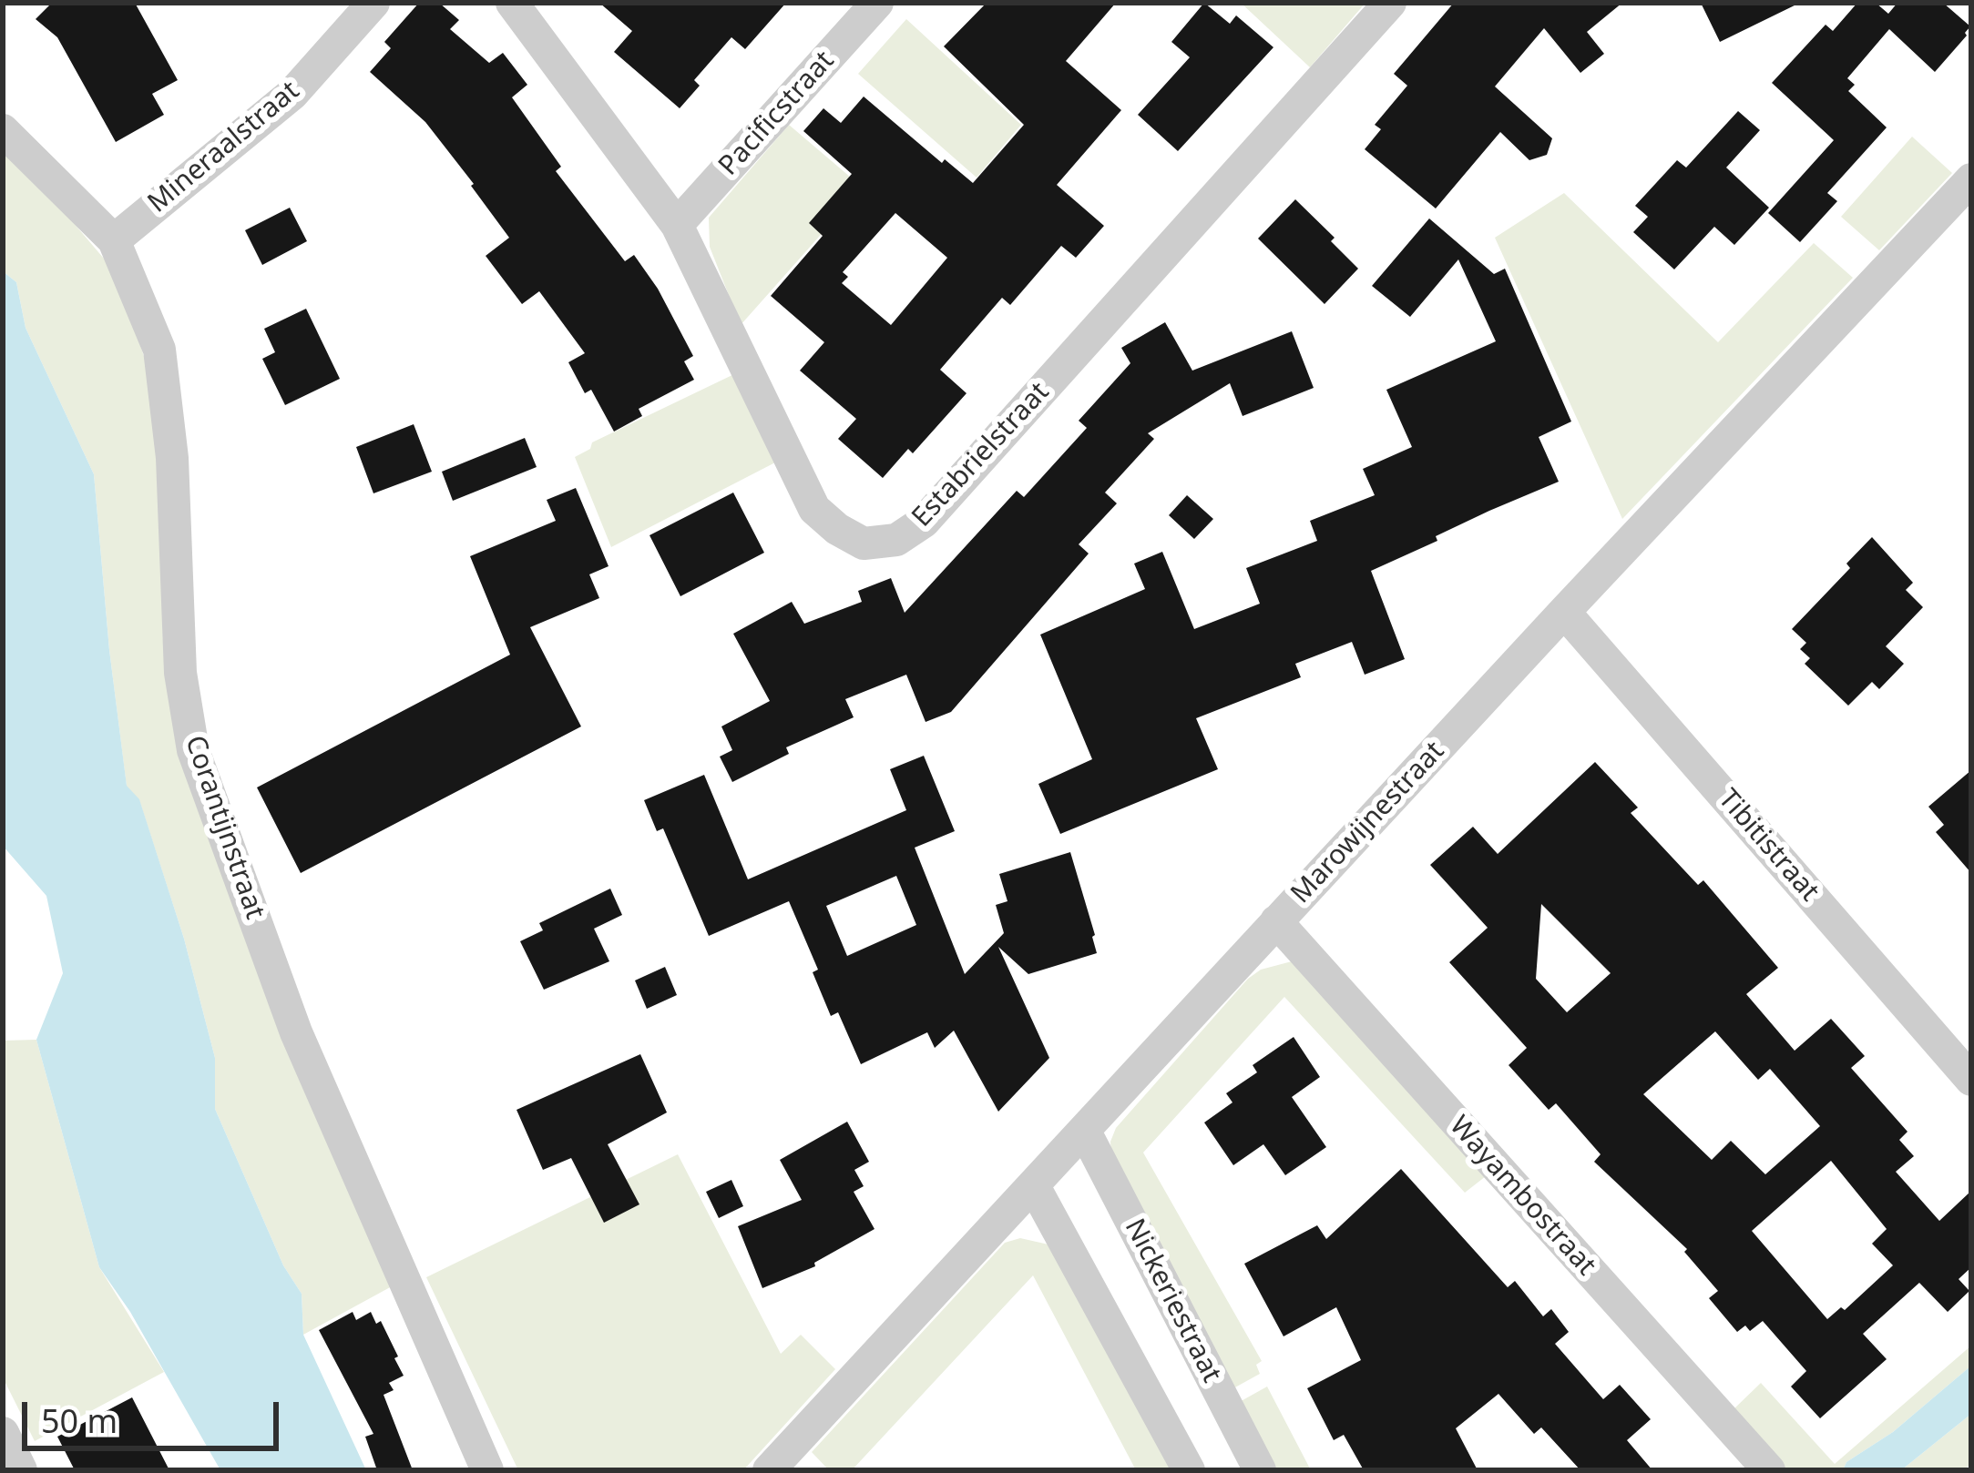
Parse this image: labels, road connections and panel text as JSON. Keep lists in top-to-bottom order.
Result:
{
  "streets": {
    "street": [
      "Pacificstraat",
      "Mineraalstraat",
      "Estabrielstraat",
      "Marowijnestraat",
      "Corantijnstraat",
      "Tibitistraat",
      "Wayambostraat",
      "Nickeriestraat"
    ]
  },
  "crossings": [
    ["Pacificstraat", "Estabrielstraat"],
    ["Mineraalstraat", "Corantijnstraat"],
    ["Marowijnestraat", "Tibitistraat"],
    ["Marowijnestraat", "Wayambostraat"],
    ["Marowijnestraat", "Nickeriestraat"]
  ],
  "scale_bar": "50 m"
}
